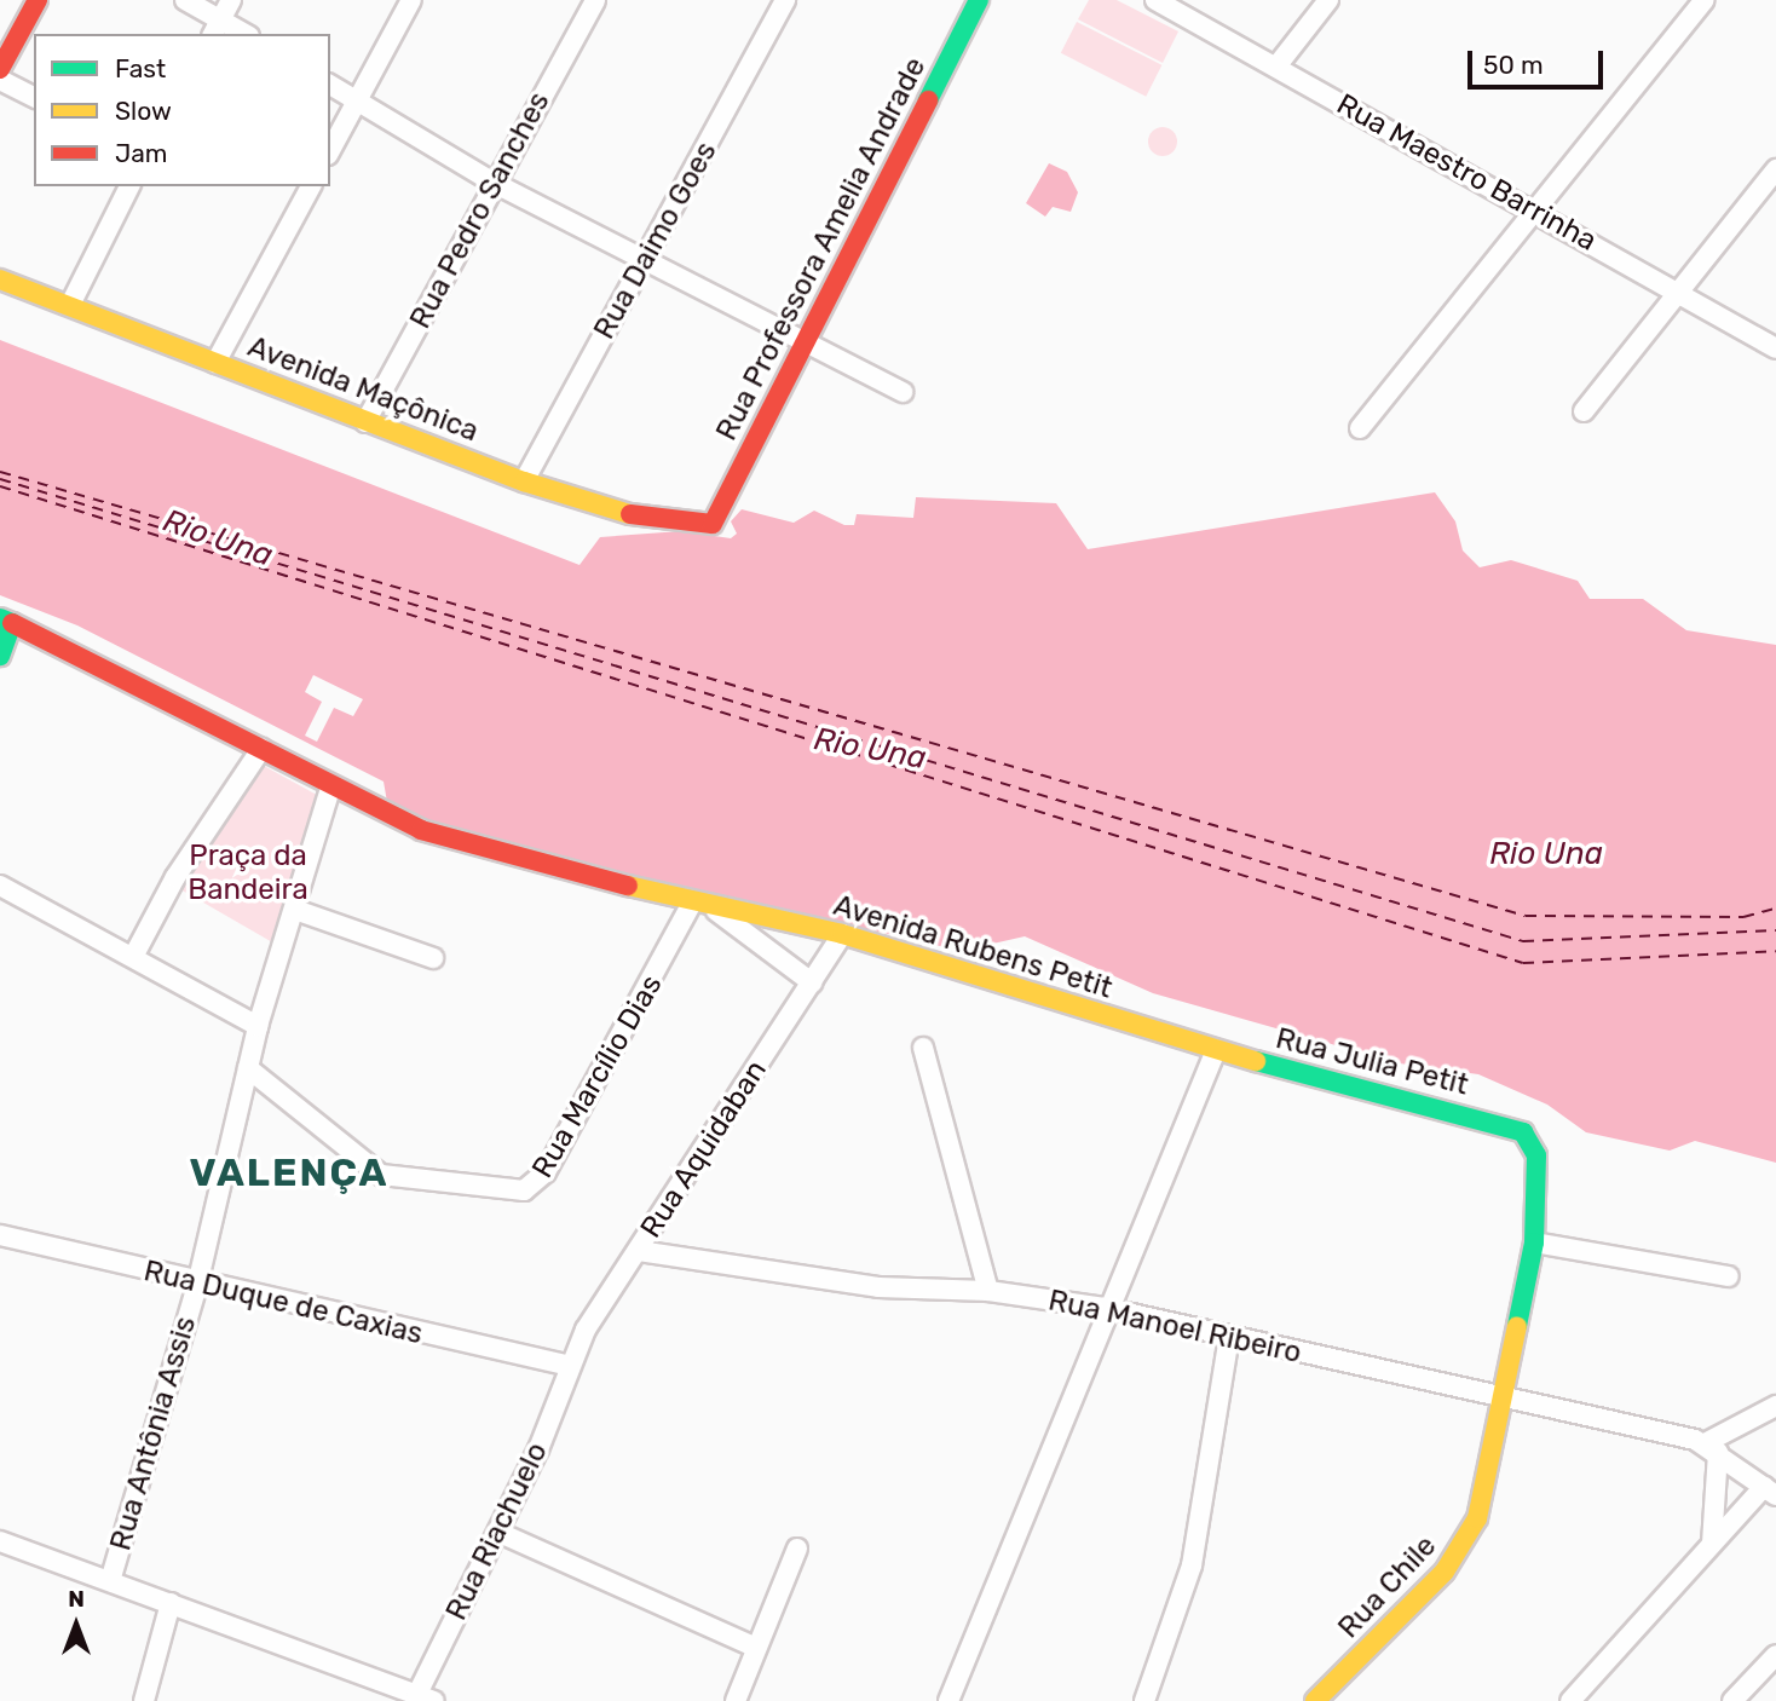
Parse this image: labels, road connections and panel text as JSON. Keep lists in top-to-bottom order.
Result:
{
  "streets": {
    "street": [
      "Rua Maestro Barrinha",
      "Rua Pedro Sanches",
      "Rua Daimo Goes",
      "Rua Professora Amelia Andrade",
      "Avenida Maçônica",
      "Avenida Rubens Petit",
      "Rua Julia Petit",
      "Rua Marcílio Dias",
      "Rua Aquidaban",
      "Rua Duque de Caxias",
      "Rua Manoel Ribeiro",
      "Rua Antônia Assis",
      "Rua Riachuelo",
      "Rua Chile"
    ]
  },
  "crossings": [
    ["Rua Pedro Sanches", "Avenida Maçônica"],
    ["Rua Daimo Goes", "Avenida Maçônica"],
    ["Rua Professora Amelia Andrade", "Avenida Maçônica"],
    ["Avenida Rubens Petit", "Rua Julia Petit"],
    ["Avenida Rubens Petit", "Rua Marcílio Dias"],
    ["Avenida Rubens Petit", "Rua Aquidaban"],
    ["Avenida Rubens Petit", "Rua Antônia Assis"],
    ["Rua Julia Petit", "Rua Chile"],
    ["Rua Marcílio Dias", "Rua Antônia Assis"],
    ["Rua Aquidaban", "Rua Duque de Caxias"],
    ["Rua Aquidaban", "Rua Manoel Ribeiro"],
    ["Rua Aquidaban", "Rua Riachuelo"],
    ["Rua Duque de Caxias", "Rua Antônia Assis"],
    ["Rua Duque de Caxias", "Rua Riachuelo"],
    ["Rua Manoel Ribeiro", "Rua Chile"]
  ],
  "districts": ["VALENÇA"],
  "water": ["Rio Una"],
  "parks": ["Praça da Bandeira"],
  "legend": ["Fast", "Slow", "Jam"],
  "scale_bar": "50 m",
  "north": "top"
}
